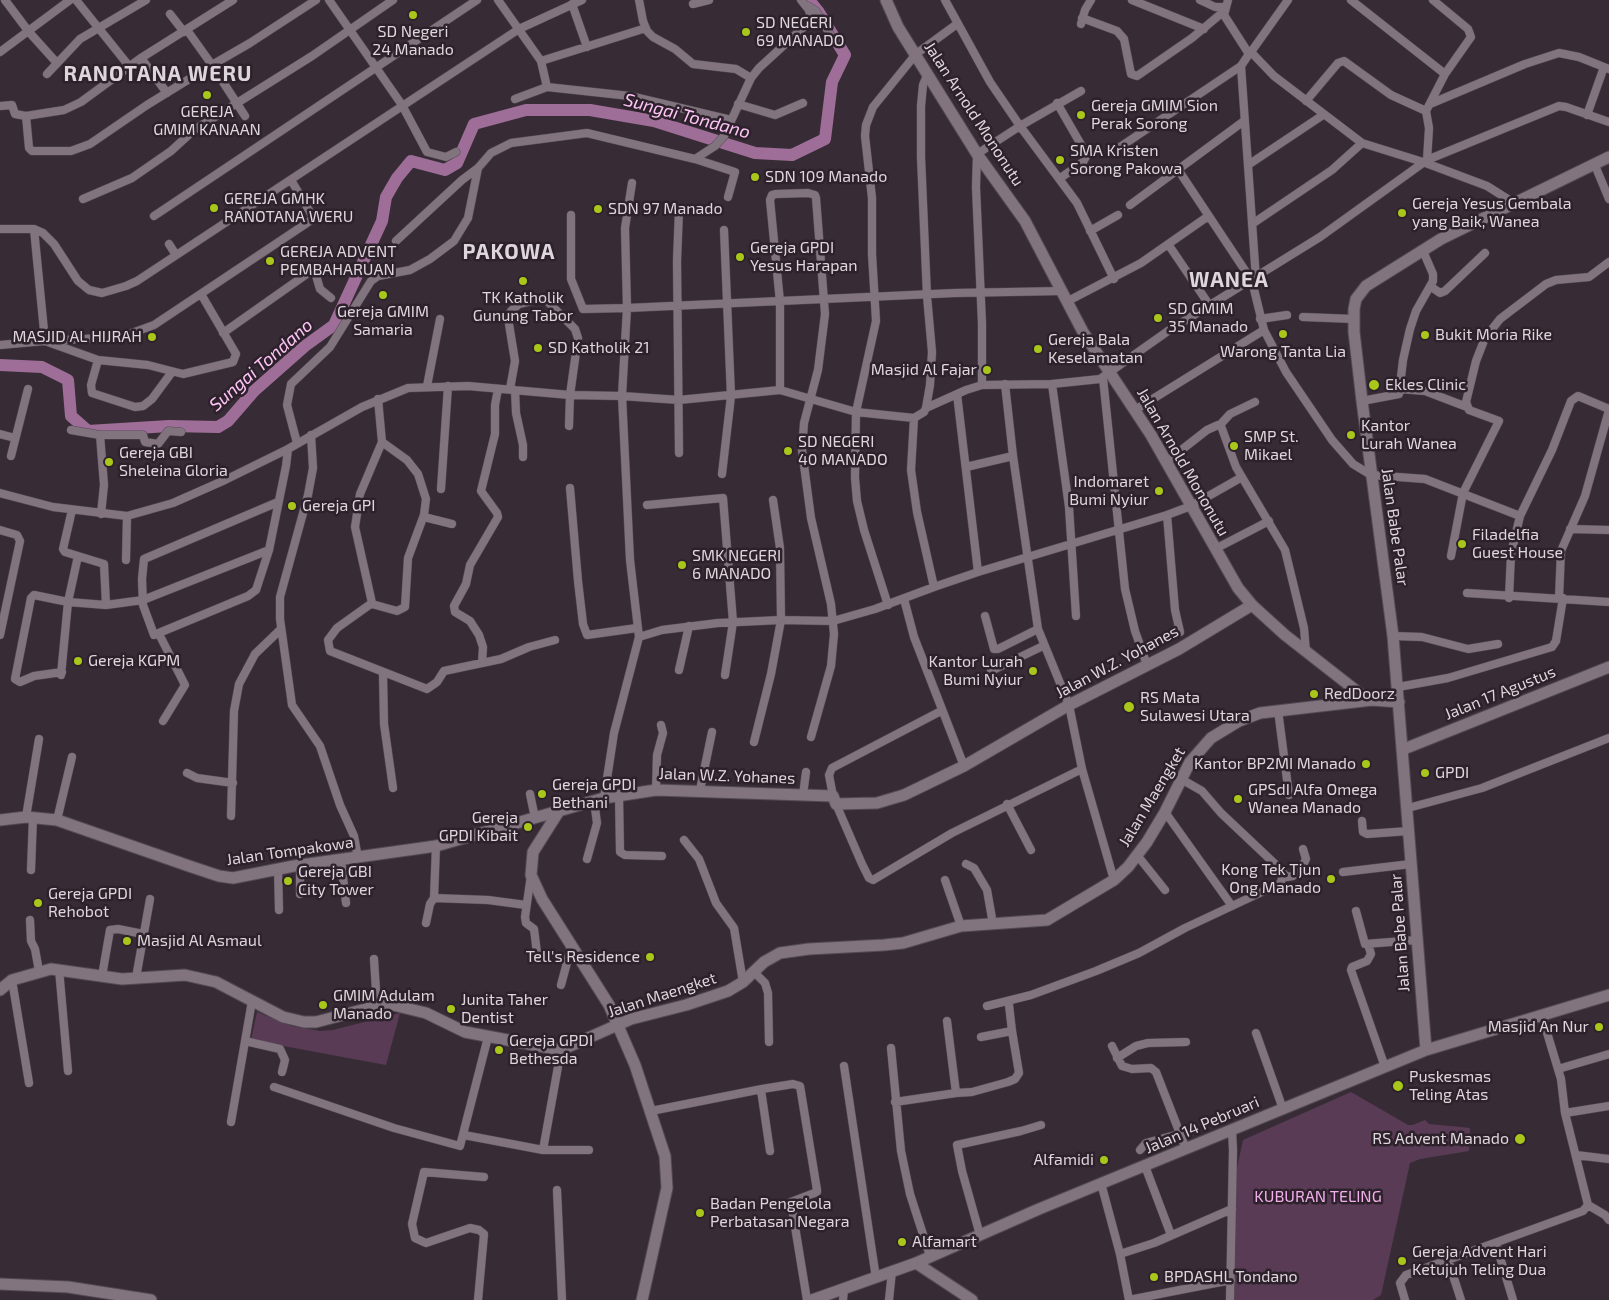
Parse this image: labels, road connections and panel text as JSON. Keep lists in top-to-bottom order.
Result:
{
  "streets": {
    "street": [
      "Jalan Arnold Mononutu",
      "Jalan Babe Palar",
      "Jalan W.Z. Yohanes",
      "Jalan 17 Agustus",
      "Jalan Maengket",
      "Jalan Tompakowa",
      "Jalan 14 Pebruari"
    ]
  },
  "crossings": [
    ["Jalan Arnold Mononutu", "Jalan Babe Palar"],
    ["Jalan Arnold Mononutu", "Jalan W.Z. Yohanes"],
    ["Jalan Arnold Mononutu", "Jalan Maengket"],
    ["Jalan Babe Palar", "Jalan 17 Agustus"],
    ["Jalan Babe Palar", "Jalan 14 Pebruari"],
    ["Jalan W.Z. Yohanes", "Jalan Tompakowa"]
  ],
  "districts": ["RANOTANA WERU", "PAKOWA", "WANEA"],
  "water": ["Sungai Tondano"],
  "parks": ["KUBURAN TELING"],
  "places": [
    "SD Negeri 24 Manado",
    "SD NEGERI 69 MANADO",
    "GEREJA GMIM KANAAN",
    "Gereja GMIM Sion Perak Sorong",
    "SMA Kristen Sorong Pakowa",
    "SDN 109 Manado",
    "GEREJA GMHK RANOTANA WERU",
    "SDN 97 Manado",
    "Gereja Yesus Gembala yang Baik, Wanea",
    "Gereja GPDI Yesus Harapan",
    "GEREJA ADVENT PEMBAHARUAN",
    "TK Katholik Gunung Tabor",
    "Gereja GMIM Samaria",
    "SD GMIM 35 Manado",
    "Warong Tanta Lia",
    "Bukit Moria Rike",
    "MASJID AL HIJRAH",
    "SD Katholik 21",
    "Gereja Bala Keselamatan",
    "Masjid Al Fajar",
    "Ekles Clinic",
    "Kantor Lurah Wanea",
    "SMP St. Mikael",
    "SD NEGERI 40 MANADO",
    "Gereja GBI Sheleina Gloria",
    "Indomaret Bumi Nyiur",
    "Gereja GPI",
    "Filadelfia Guest House",
    "SMK NEGERI 6 MANADO",
    "Gereja KGPM",
    "Kantor Lurah Bumi Nyiur",
    "RedDoorz",
    "RS Mata Sulawesi Utara",
    "Kantor BP2MI Manado",
    "GPDI",
    "Gereja GPDI Bethani",
    "GPSdI Alfa Omega Wanea Manado",
    "Gereja GPDI Kibait",
    "Kong Tek Tjun Ong Manado",
    "Gereja GBI City Tower",
    "Gereja GPDI Rehobot",
    "Masjid Al Asmaul",
    "Tell's Residence",
    "GMIM Adulam Manado",
    "Junita Taher Dentist",
    "Masjid An Nur",
    "Gereja GPDI Bethesda",
    "Puskesmas Teling Atas",
    "RS Advent Manado",
    "Alfamidi",
    "Badan Pengelola Perbatasan Negara",
    "Alfamart",
    "Gereja Advent Hari Ketujuh Teling Dua",
    "BPDASHL Tondano"
  ]
}
